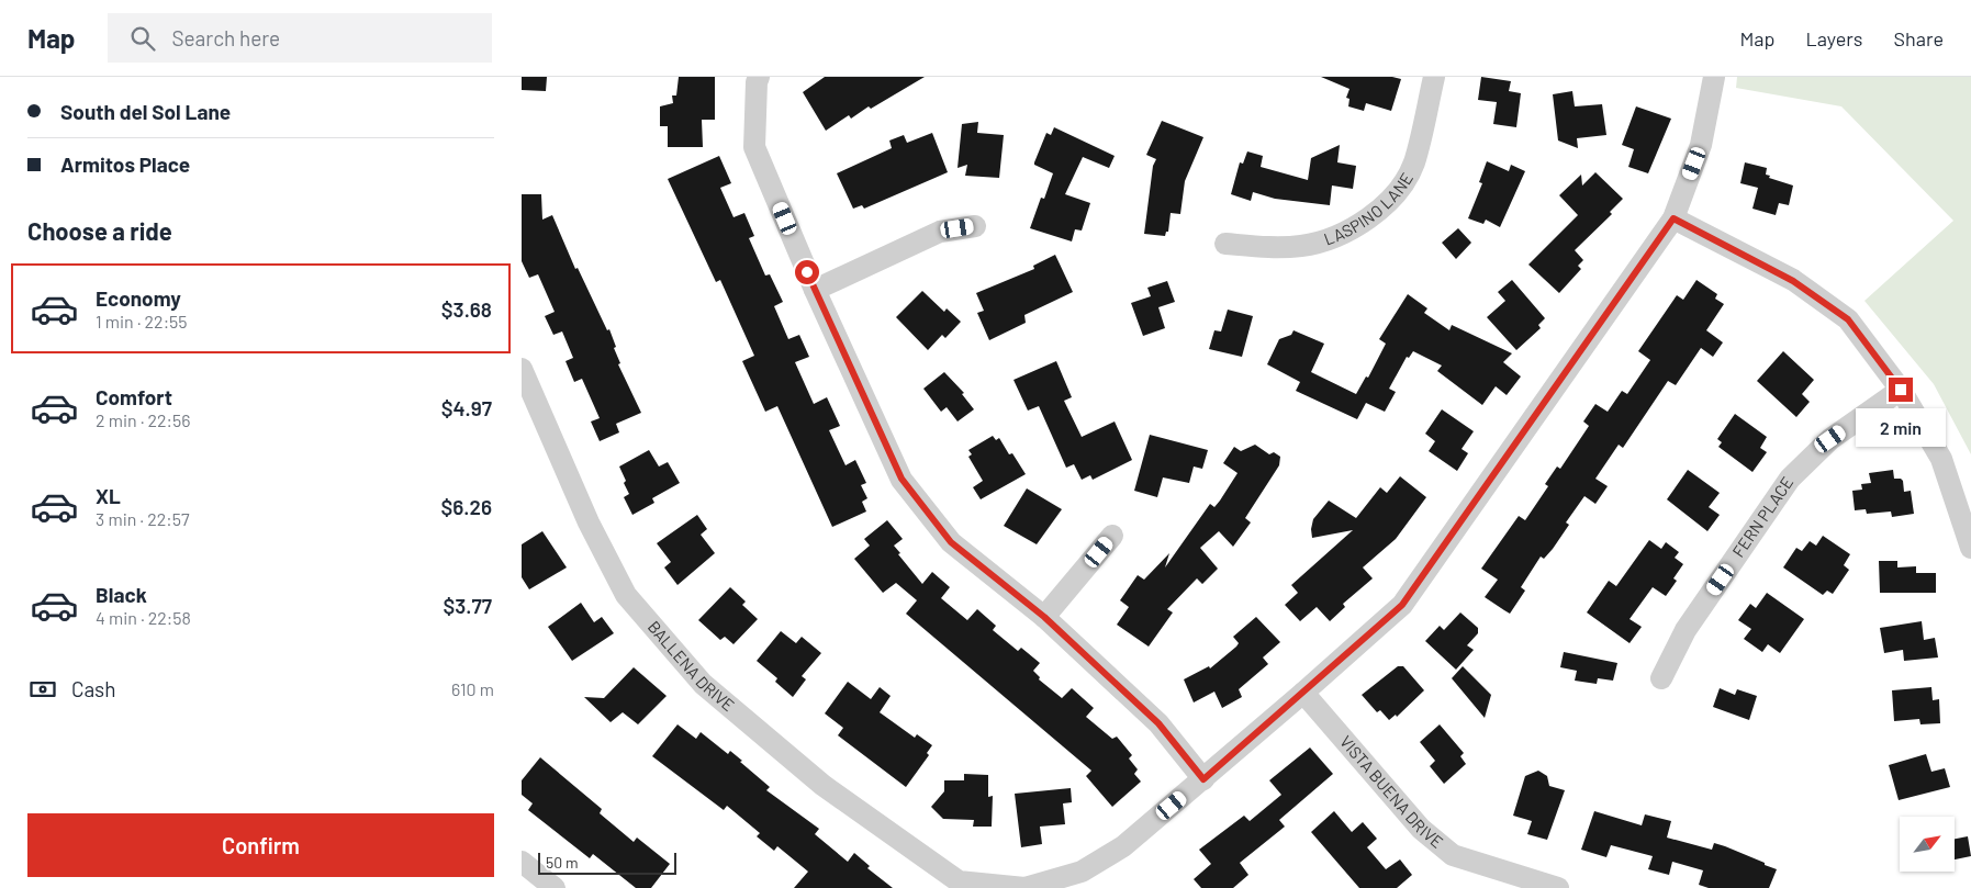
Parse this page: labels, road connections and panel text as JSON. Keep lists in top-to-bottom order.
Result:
{
  "streets": {
    "street": [
      "LASPINO LANE",
      "FERN PLACE",
      "BALLENA DRIVE",
      "VISTA BUENA DRIVE"
    ]
  },
  "scale_bar": "50 m",
  "north": "top right",
  "page": {
    "header": "Map",
    "search": "Search here",
    "nav": ["Map", "Layers", "Share"],
    "banner": ["South del Sol Lane", "Armitos Place"],
    "heading": "Choose a ride",
    "list": [
      {
        "name": "Economy",
        "note": "1 min · 22:55",
        "value": "$3.68"
      },
      {
        "name": "Comfort",
        "note": "2 min · 22:56",
        "value": "$4.97"
      },
      {
        "name": "XL",
        "note": "3 min · 22:57",
        "value": "$6.26"
      },
      {
        "name": "Black",
        "note": "4 min · 22:58",
        "value": "$3.77"
      }
    ],
    "bubble": "2 min",
    "pay": ["Cash", "610 m"],
    "buttons": "Confirm",
    "scale": "50 m"
  }
}
